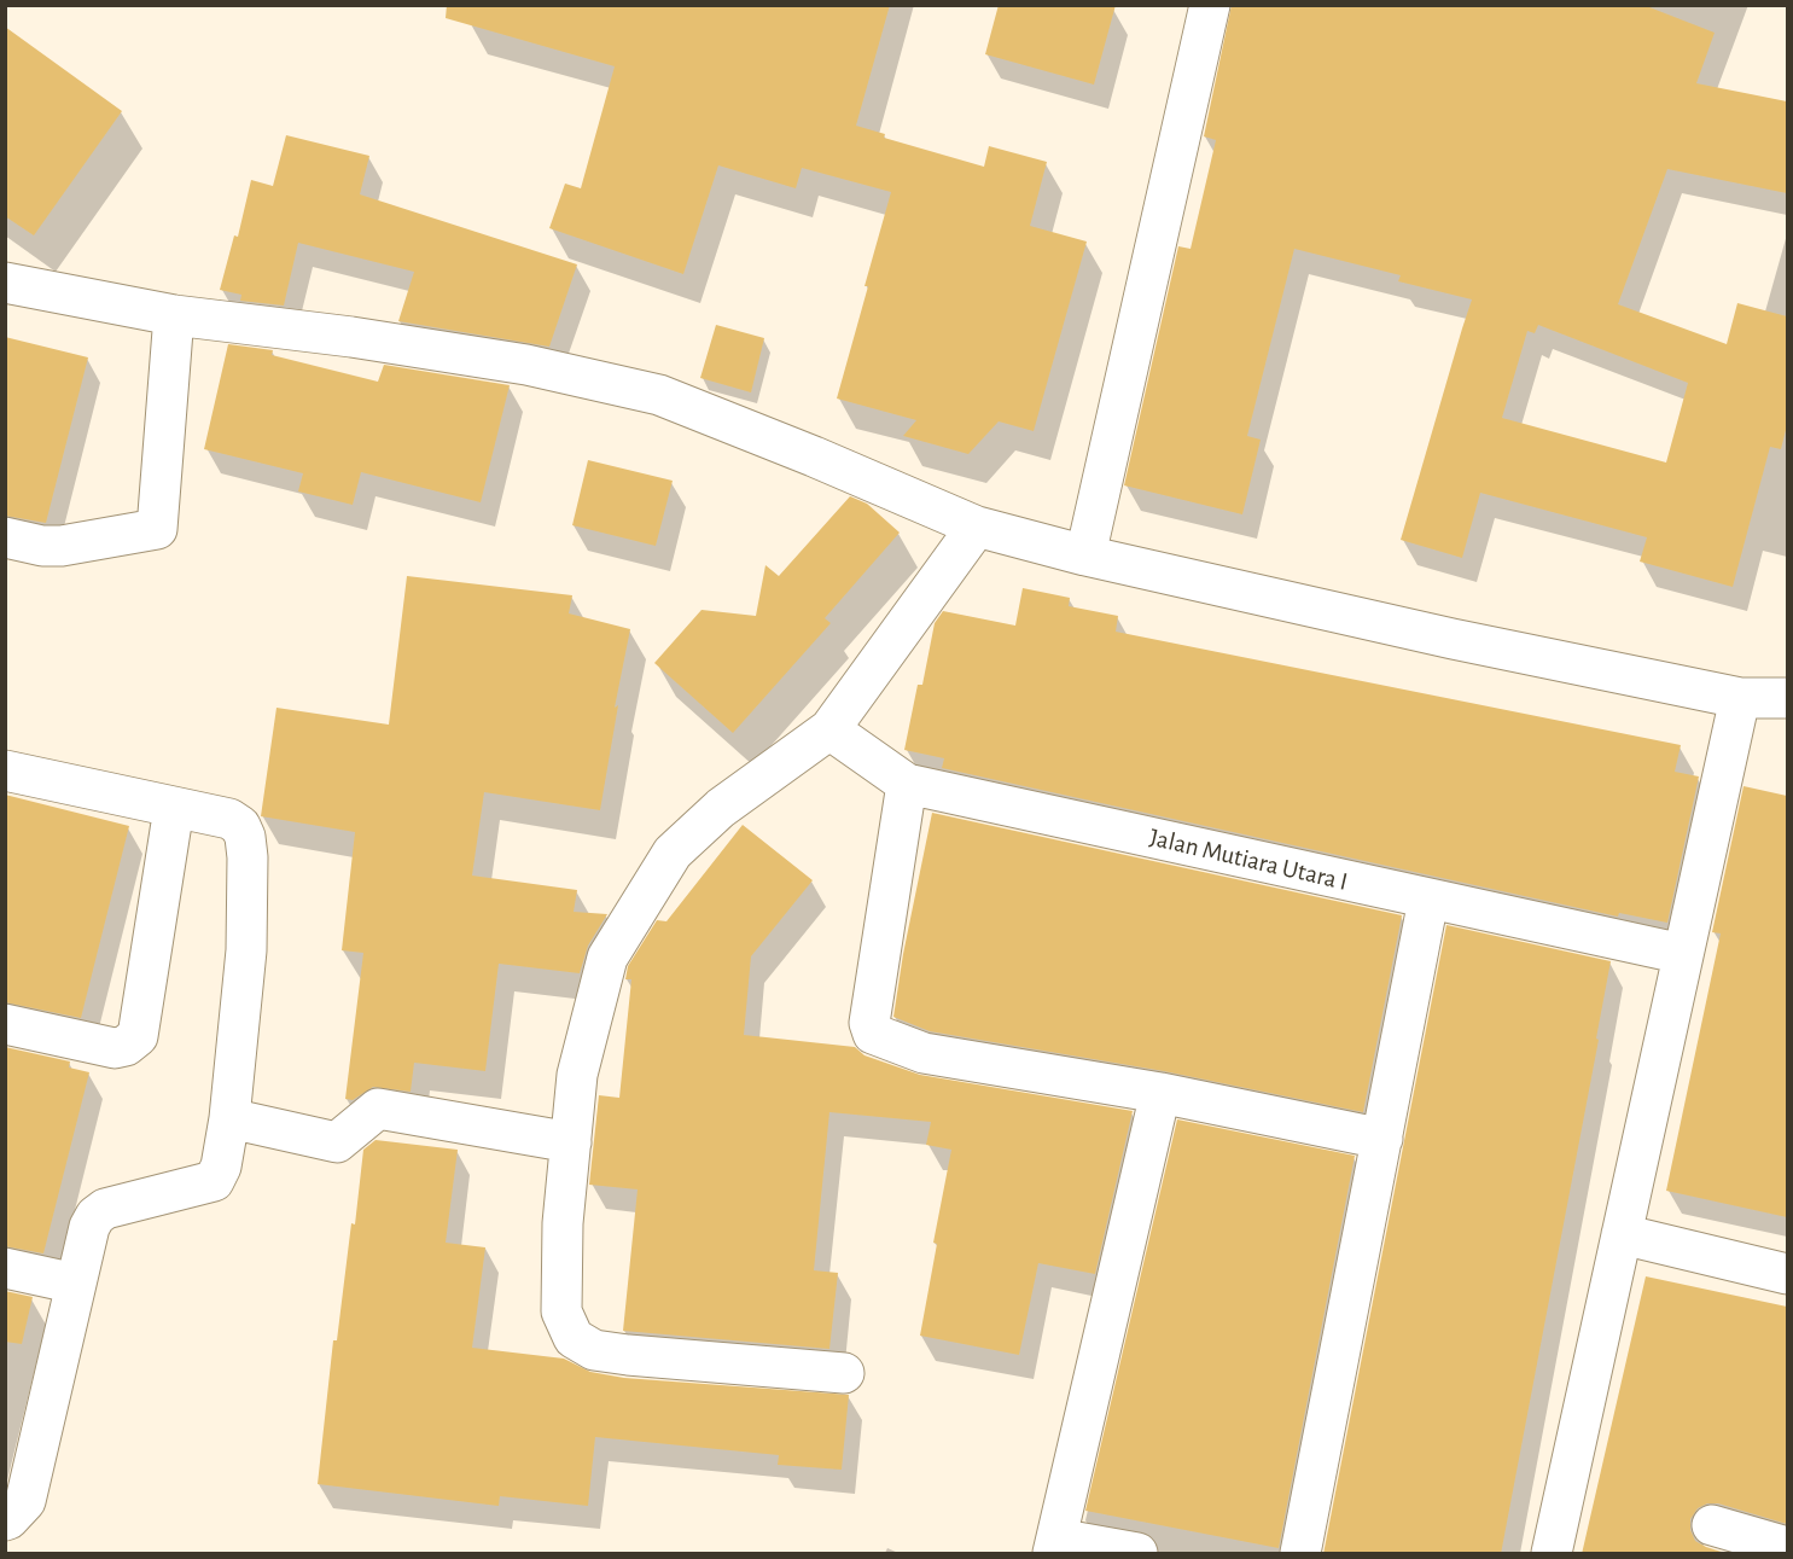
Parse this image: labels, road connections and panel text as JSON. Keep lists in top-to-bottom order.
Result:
{
  "streets": {
    "street": ["Jalan Mutiara Utara I"]
  }
}
